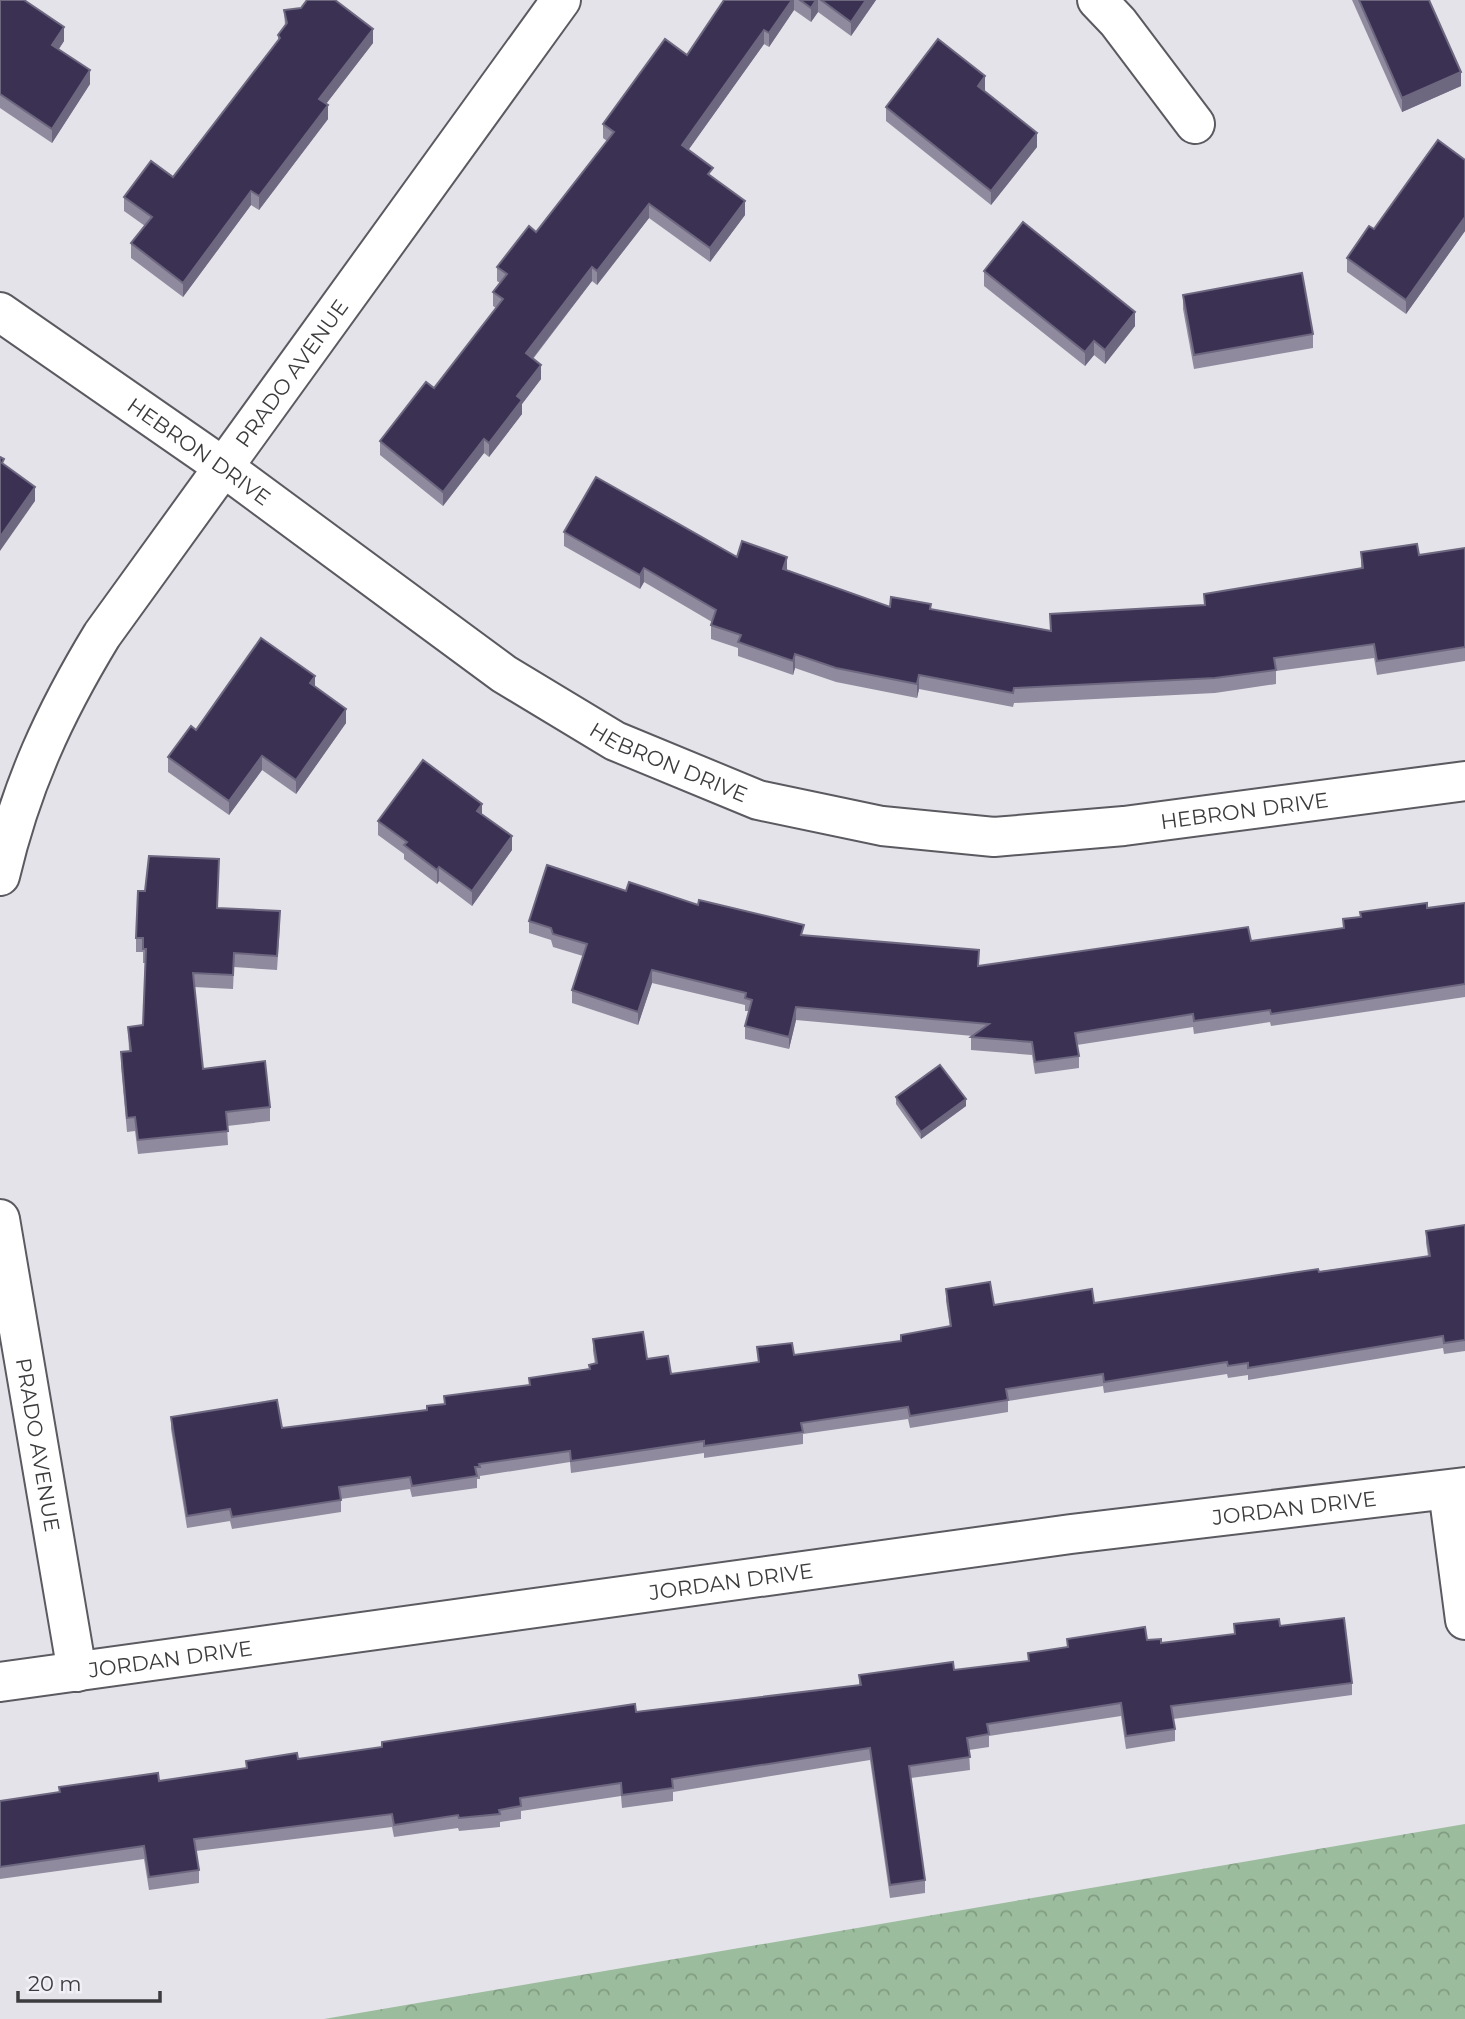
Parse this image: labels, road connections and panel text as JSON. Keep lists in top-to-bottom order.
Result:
{
  "streets": {
    "street": ["PRADO AVENUE", "HEBRON DRIVE", "JORDAN DRIVE"]
  },
  "crossings": [
    ["PRADO AVENUE", "HEBRON DRIVE"],
    ["PRADO AVENUE", "JORDAN DRIVE"]
  ],
  "scale_bar": "20 m"
}
